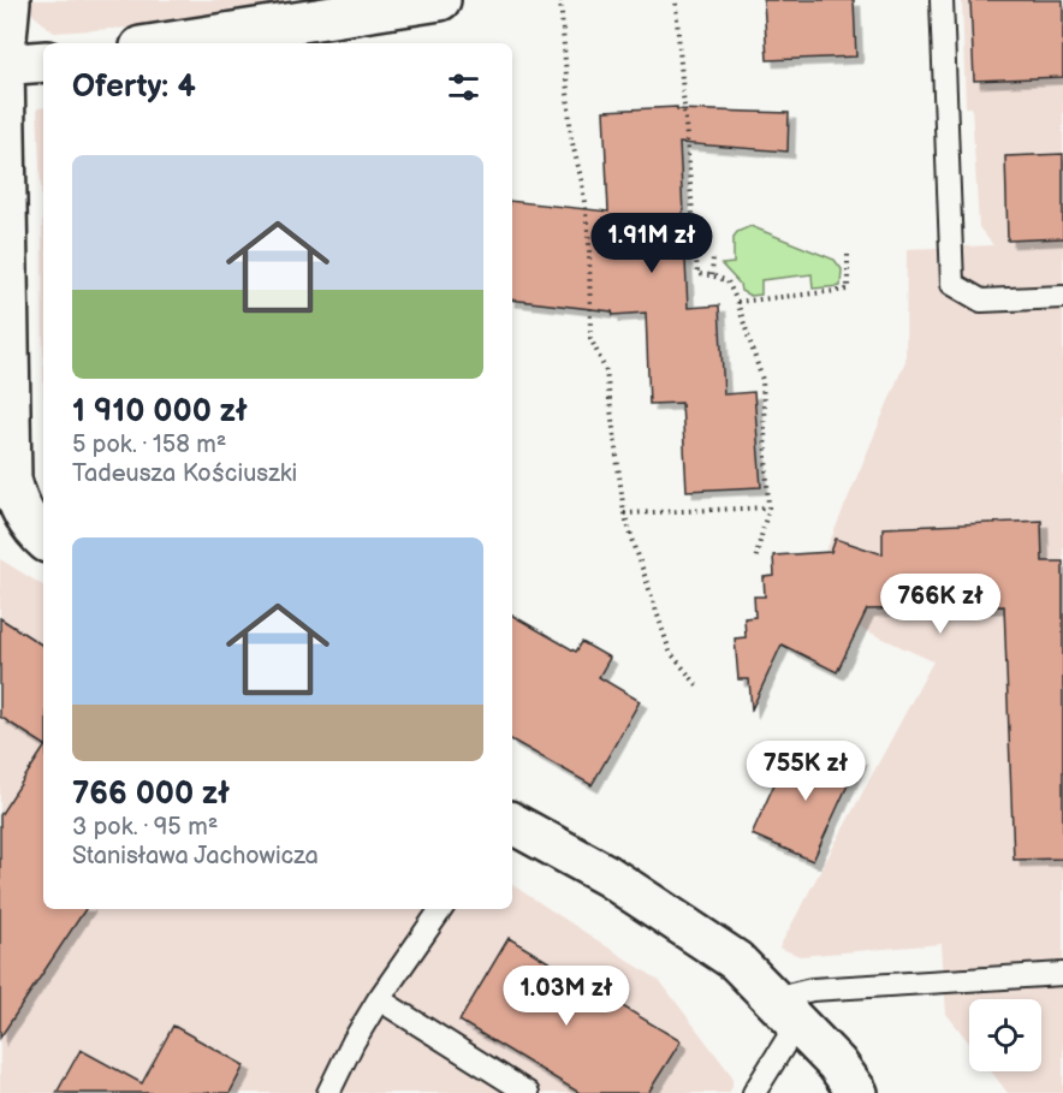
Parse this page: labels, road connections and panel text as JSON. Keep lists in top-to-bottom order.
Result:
{
  "page": {
    "heading": "Oferty: 4",
    "list": [
      {
        "name": "1 910 000 zł",
        "note": "5 pok. · 158 m² · Tadeusza Kościuszki"
      },
      {
        "name": "766 000 zł",
        "note": "3 pok. · 95 m² · Stanisława Jachowicza"
      }
    ],
    "price": [
      "1.91M zł",
      "766K zł",
      "755K zł",
      "1.03M zł"
    ]
  }
}
